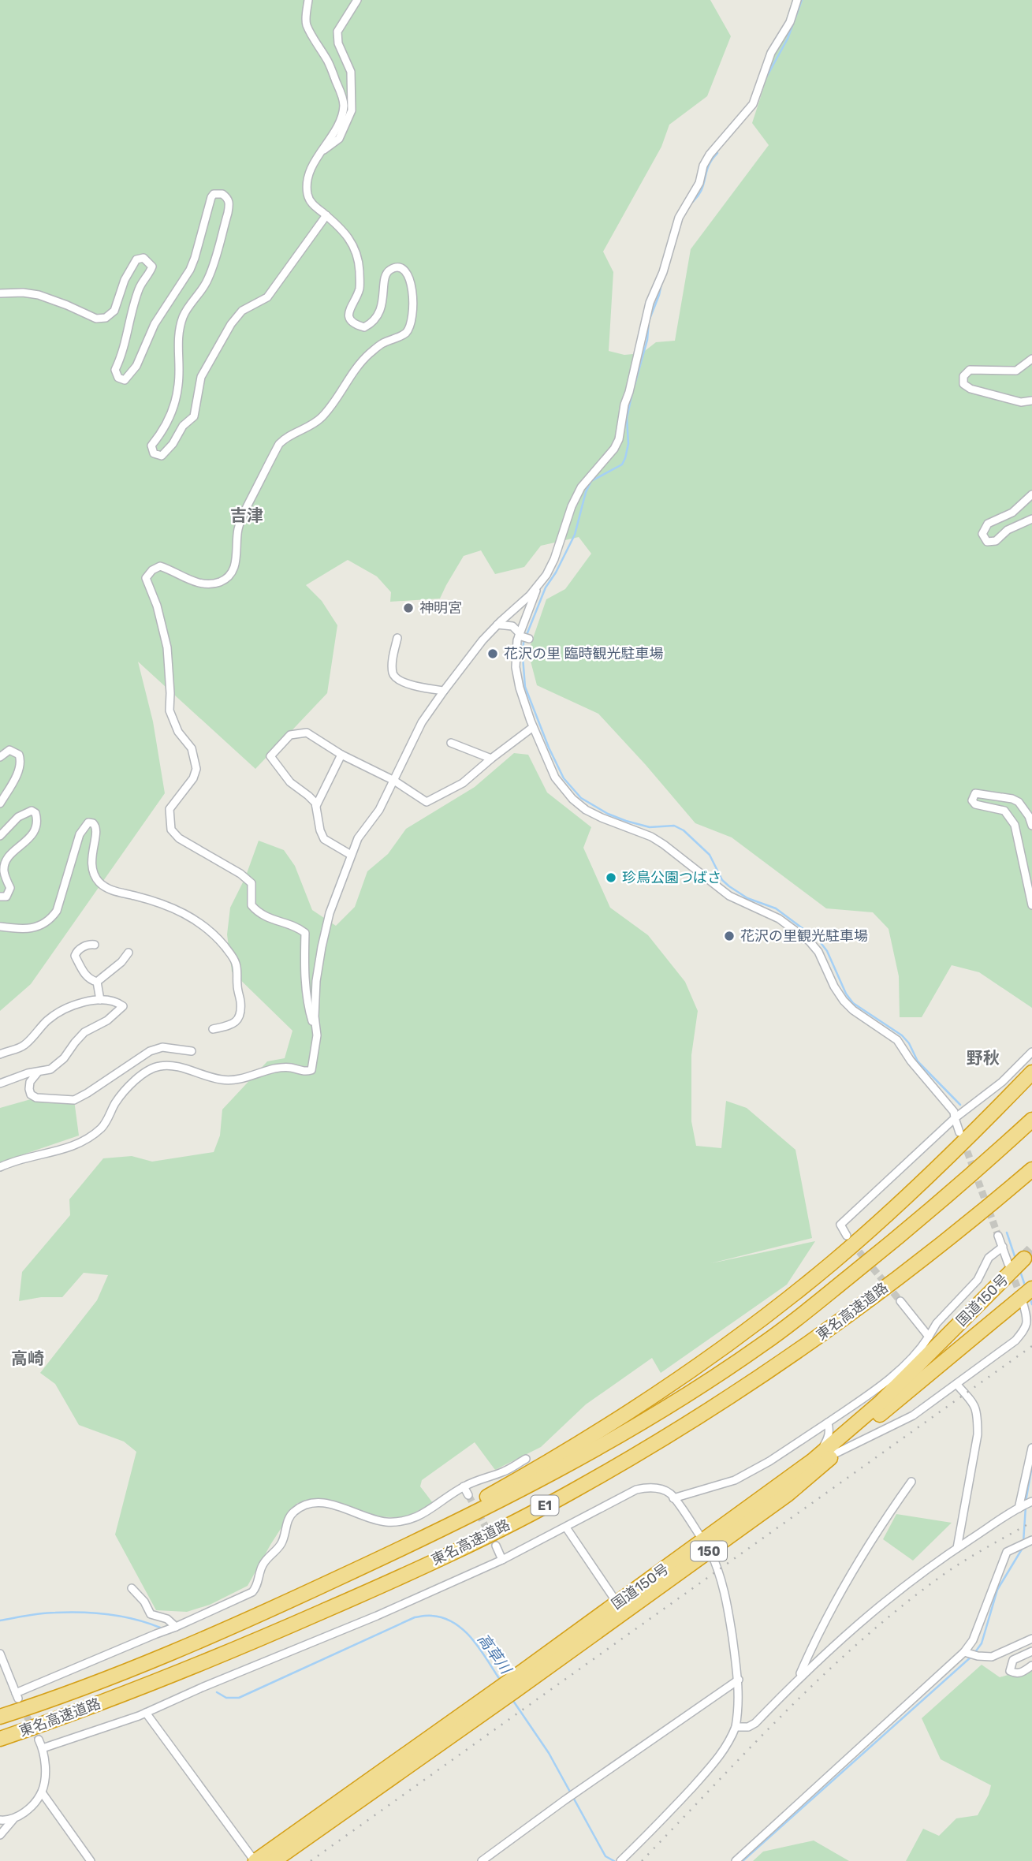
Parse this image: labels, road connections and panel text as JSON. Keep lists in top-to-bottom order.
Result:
{
  "streets": {
    "highway": [
      "国道150号",
      "東名高速道路",
      "E1",
      "150"
    ]
  },
  "districts": ["吉津", "野秋", "高崎"],
  "water": ["高草川"],
  "places": [
    "神明宮",
    "花沢の里 臨時観光駐車場",
    "珍鳥公園つばさ",
    "花沢の里観光駐車場"
  ]
}
